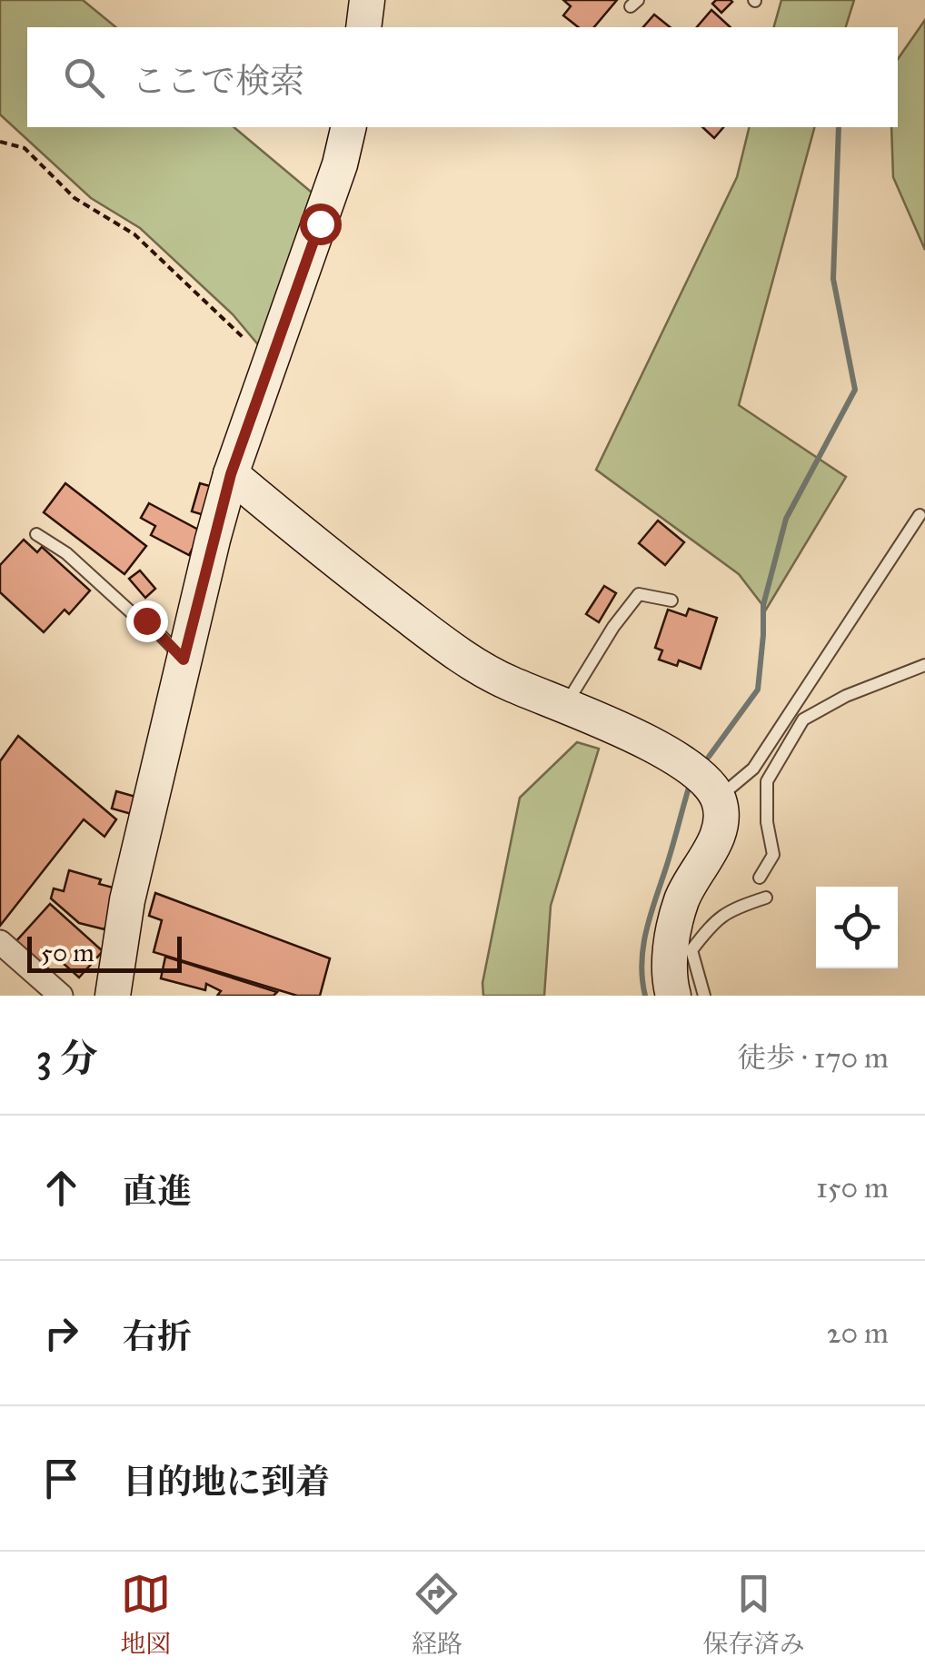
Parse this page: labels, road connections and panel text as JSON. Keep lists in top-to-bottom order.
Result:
{
  "scale_bar": "50 m",
  "page": {
    "search": "ここで検索",
    "scale": "50 m",
    "heading": ["3 分", "徒歩 · 170 m"],
    "list": [
      ["直進", "150 m"],
      ["右折", "20 m"],
      "目的地に到着"
    ],
    "nav": ["地図", "経路", "保存済み"]
  }
}
